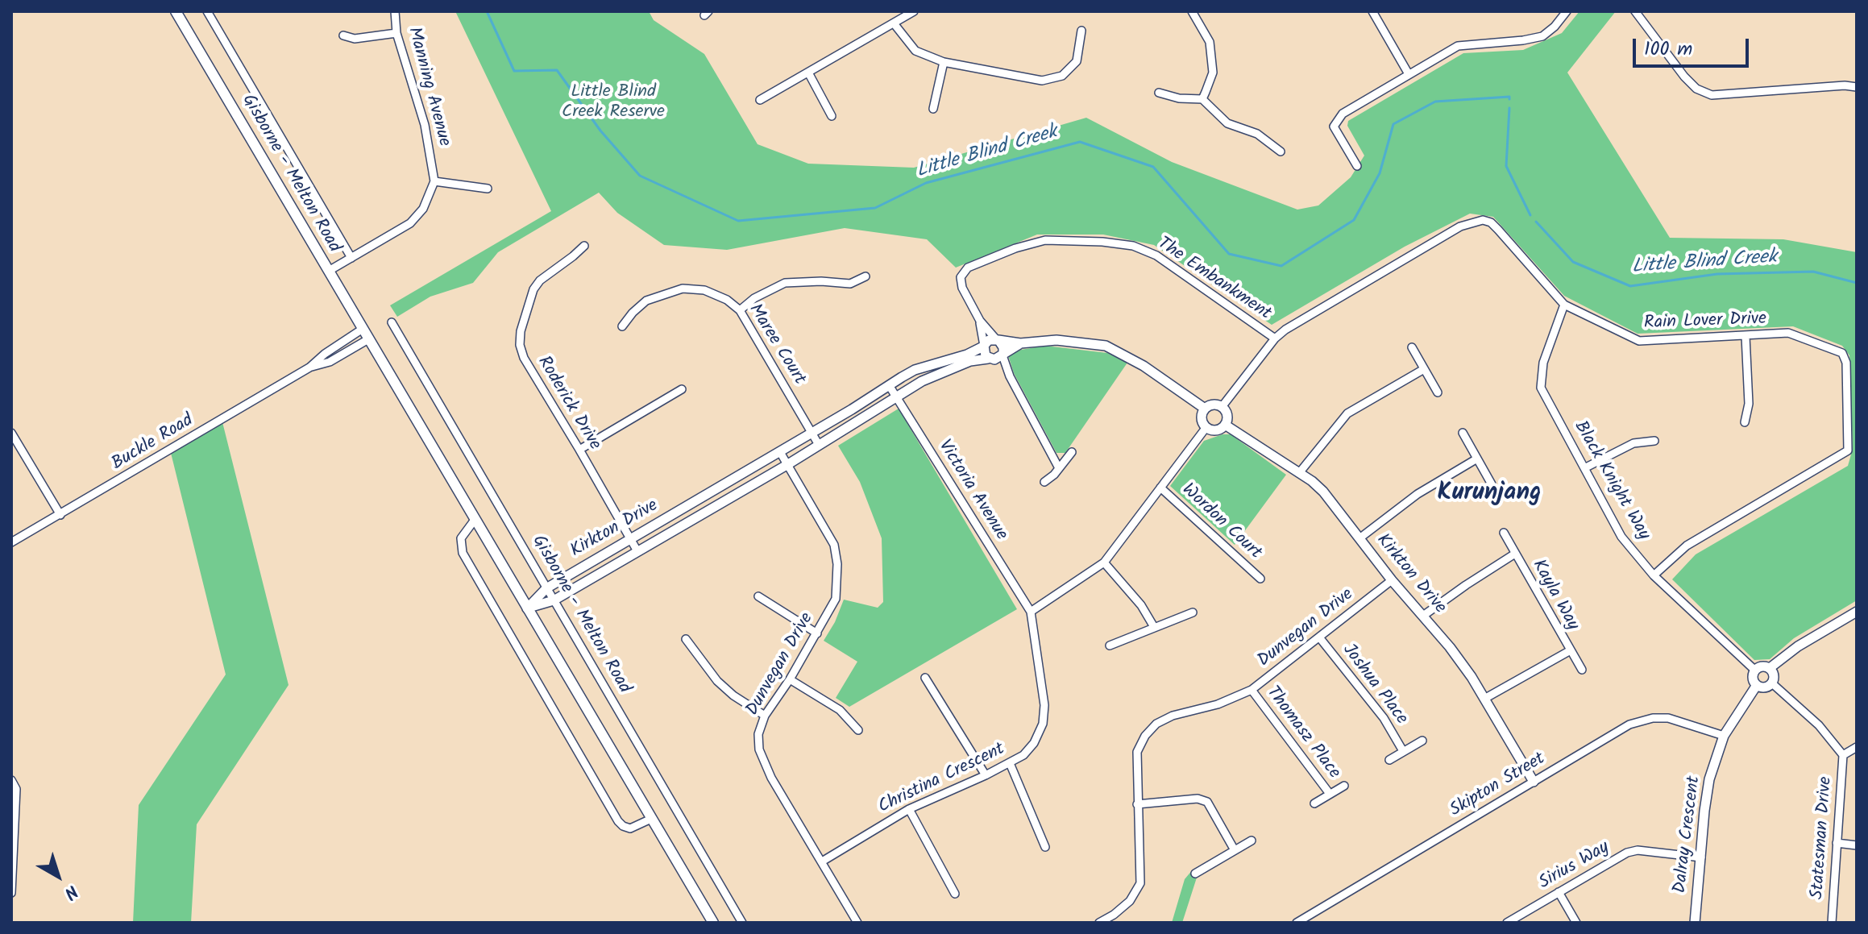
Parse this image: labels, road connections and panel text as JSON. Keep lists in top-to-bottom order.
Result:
{
  "streets": {
    "main road": ["Gisborne - Melton Road"],
    "street": [
      "Manning Avenue",
      "The Embankment",
      "Rain Lover Drive",
      "Maree Court",
      "Roderick Drive",
      "Buckle Road",
      "Black Knight Way",
      "Victoria Avenue",
      "Wordon Court",
      "Kirkton Drive",
      "Kayla Way",
      "Dunvegan Drive",
      "Joshua Place",
      "Thomasz Place",
      "Christina Crescent",
      "Skipton Street",
      "Dalray Crescent",
      "Statesman Drive",
      "Sirius Way"
    ]
  },
  "crossings": [
    ["Gisborne - Melton Road", "Buckle Road"],
    ["Gisborne - Melton Road", "Kirkton Drive"],
    ["The Embankment", "Rain Lover Drive"],
    ["The Embankment", "Kirkton Drive"],
    ["Rain Lover Drive", "Black Knight Way"],
    ["Maree Court", "Kirkton Drive"],
    ["Roderick Drive", "Kirkton Drive"],
    ["Black Knight Way", "Dalray Crescent"],
    ["Victoria Avenue", "Kirkton Drive"],
    ["Victoria Avenue", "Christina Crescent"],
    ["Kirkton Drive", "Kayla Way"],
    ["Kirkton Drive", "Dunvegan Drive"],
    ["Kirkton Drive", "Skipton Street"],
    ["Dunvegan Drive", "Joshua Place"],
    ["Dunvegan Drive", "Thomasz Place"],
    ["Dunvegan Drive", "Christina Crescent"],
    ["Skipton Street", "Dalray Crescent"],
    ["Dalray Crescent", "Sirius Way"]
  ],
  "districts": ["Kurunjang"],
  "water": ["Little Blind Creek"],
  "parks": ["Little Blind Creek Reserve"],
  "scale_bar": "100 m",
  "north": "bottom right"
}
